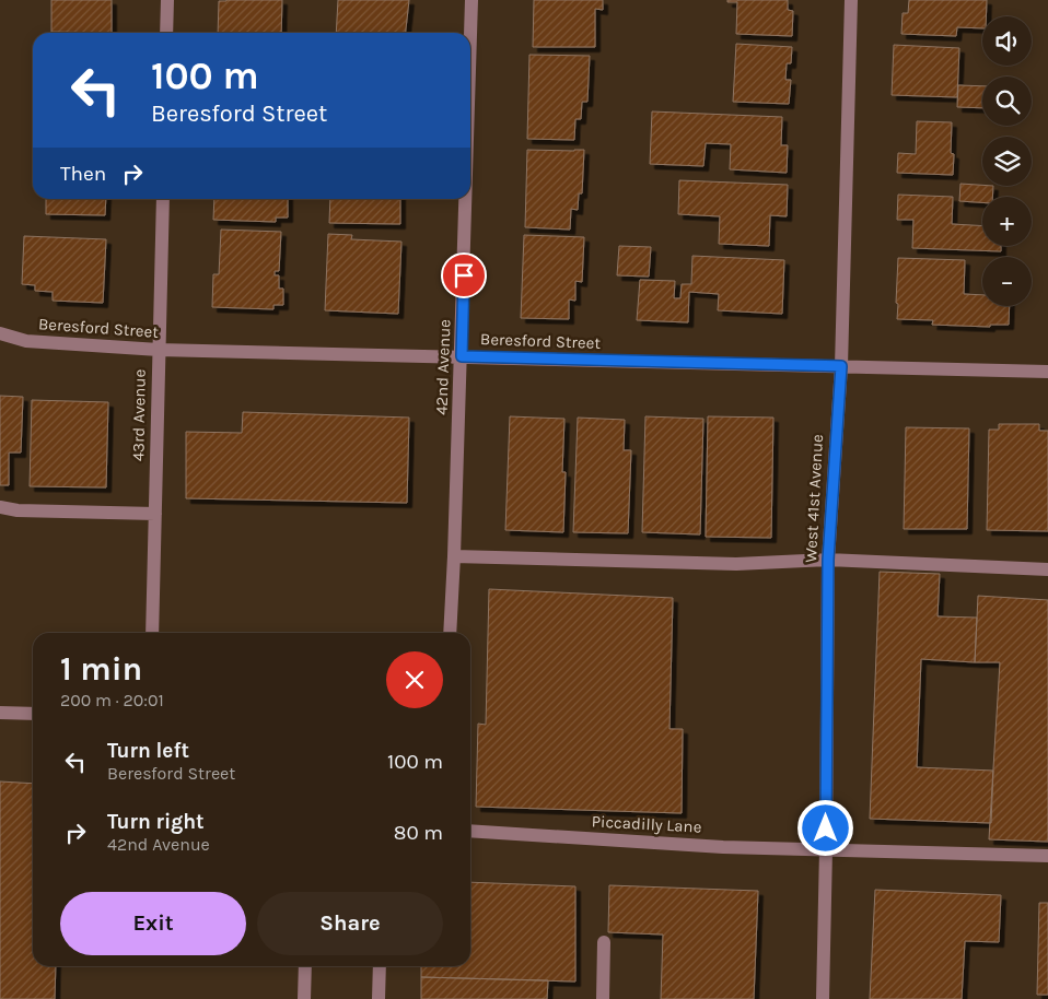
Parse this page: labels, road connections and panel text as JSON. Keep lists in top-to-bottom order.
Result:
{
  "streets": {
    "street": [
      "Beresford Street",
      "42nd Avenue",
      "43rd Avenue",
      "West 41st Avenue",
      "Piccadilly Lane"
    ]
  },
  "crossings": [
    ["Beresford Street", "42nd Avenue"],
    ["Beresford Street", "43rd Avenue"],
    ["Beresford Street", "West 41st Avenue"],
    ["West 41st Avenue", "Piccadilly Lane"]
  ],
  "page": {
    "map_buttons": ["+", "−"],
    "turn": ["100 m", "Beresford Street"],
    "then": "Then",
    "heading": ["1 min", "200 m · 20:01"],
    "list": [
      {
        "name": "Turn left",
        "note": "Beresford Street",
        "value": "100 m"
      },
      {
        "name": "Turn right",
        "note": "42nd Avenue",
        "value": "80 m"
      }
    ],
    "buttons": ["Exit", "Share"]
  }
}
